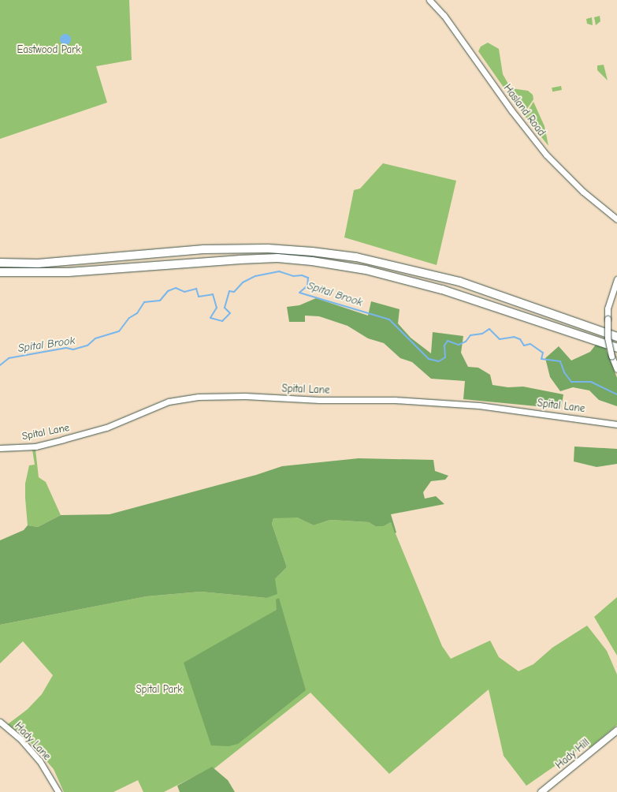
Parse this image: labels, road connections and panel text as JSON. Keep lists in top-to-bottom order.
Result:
{
  "streets": {
    "main road": ["Hady Hill"],
    "street": ["Hasland Road", "Spital Lane", "Hady Lane"]
  },
  "water": ["Spital Brook"],
  "parks": ["Eastwood Park", "Spital Park"]
}
